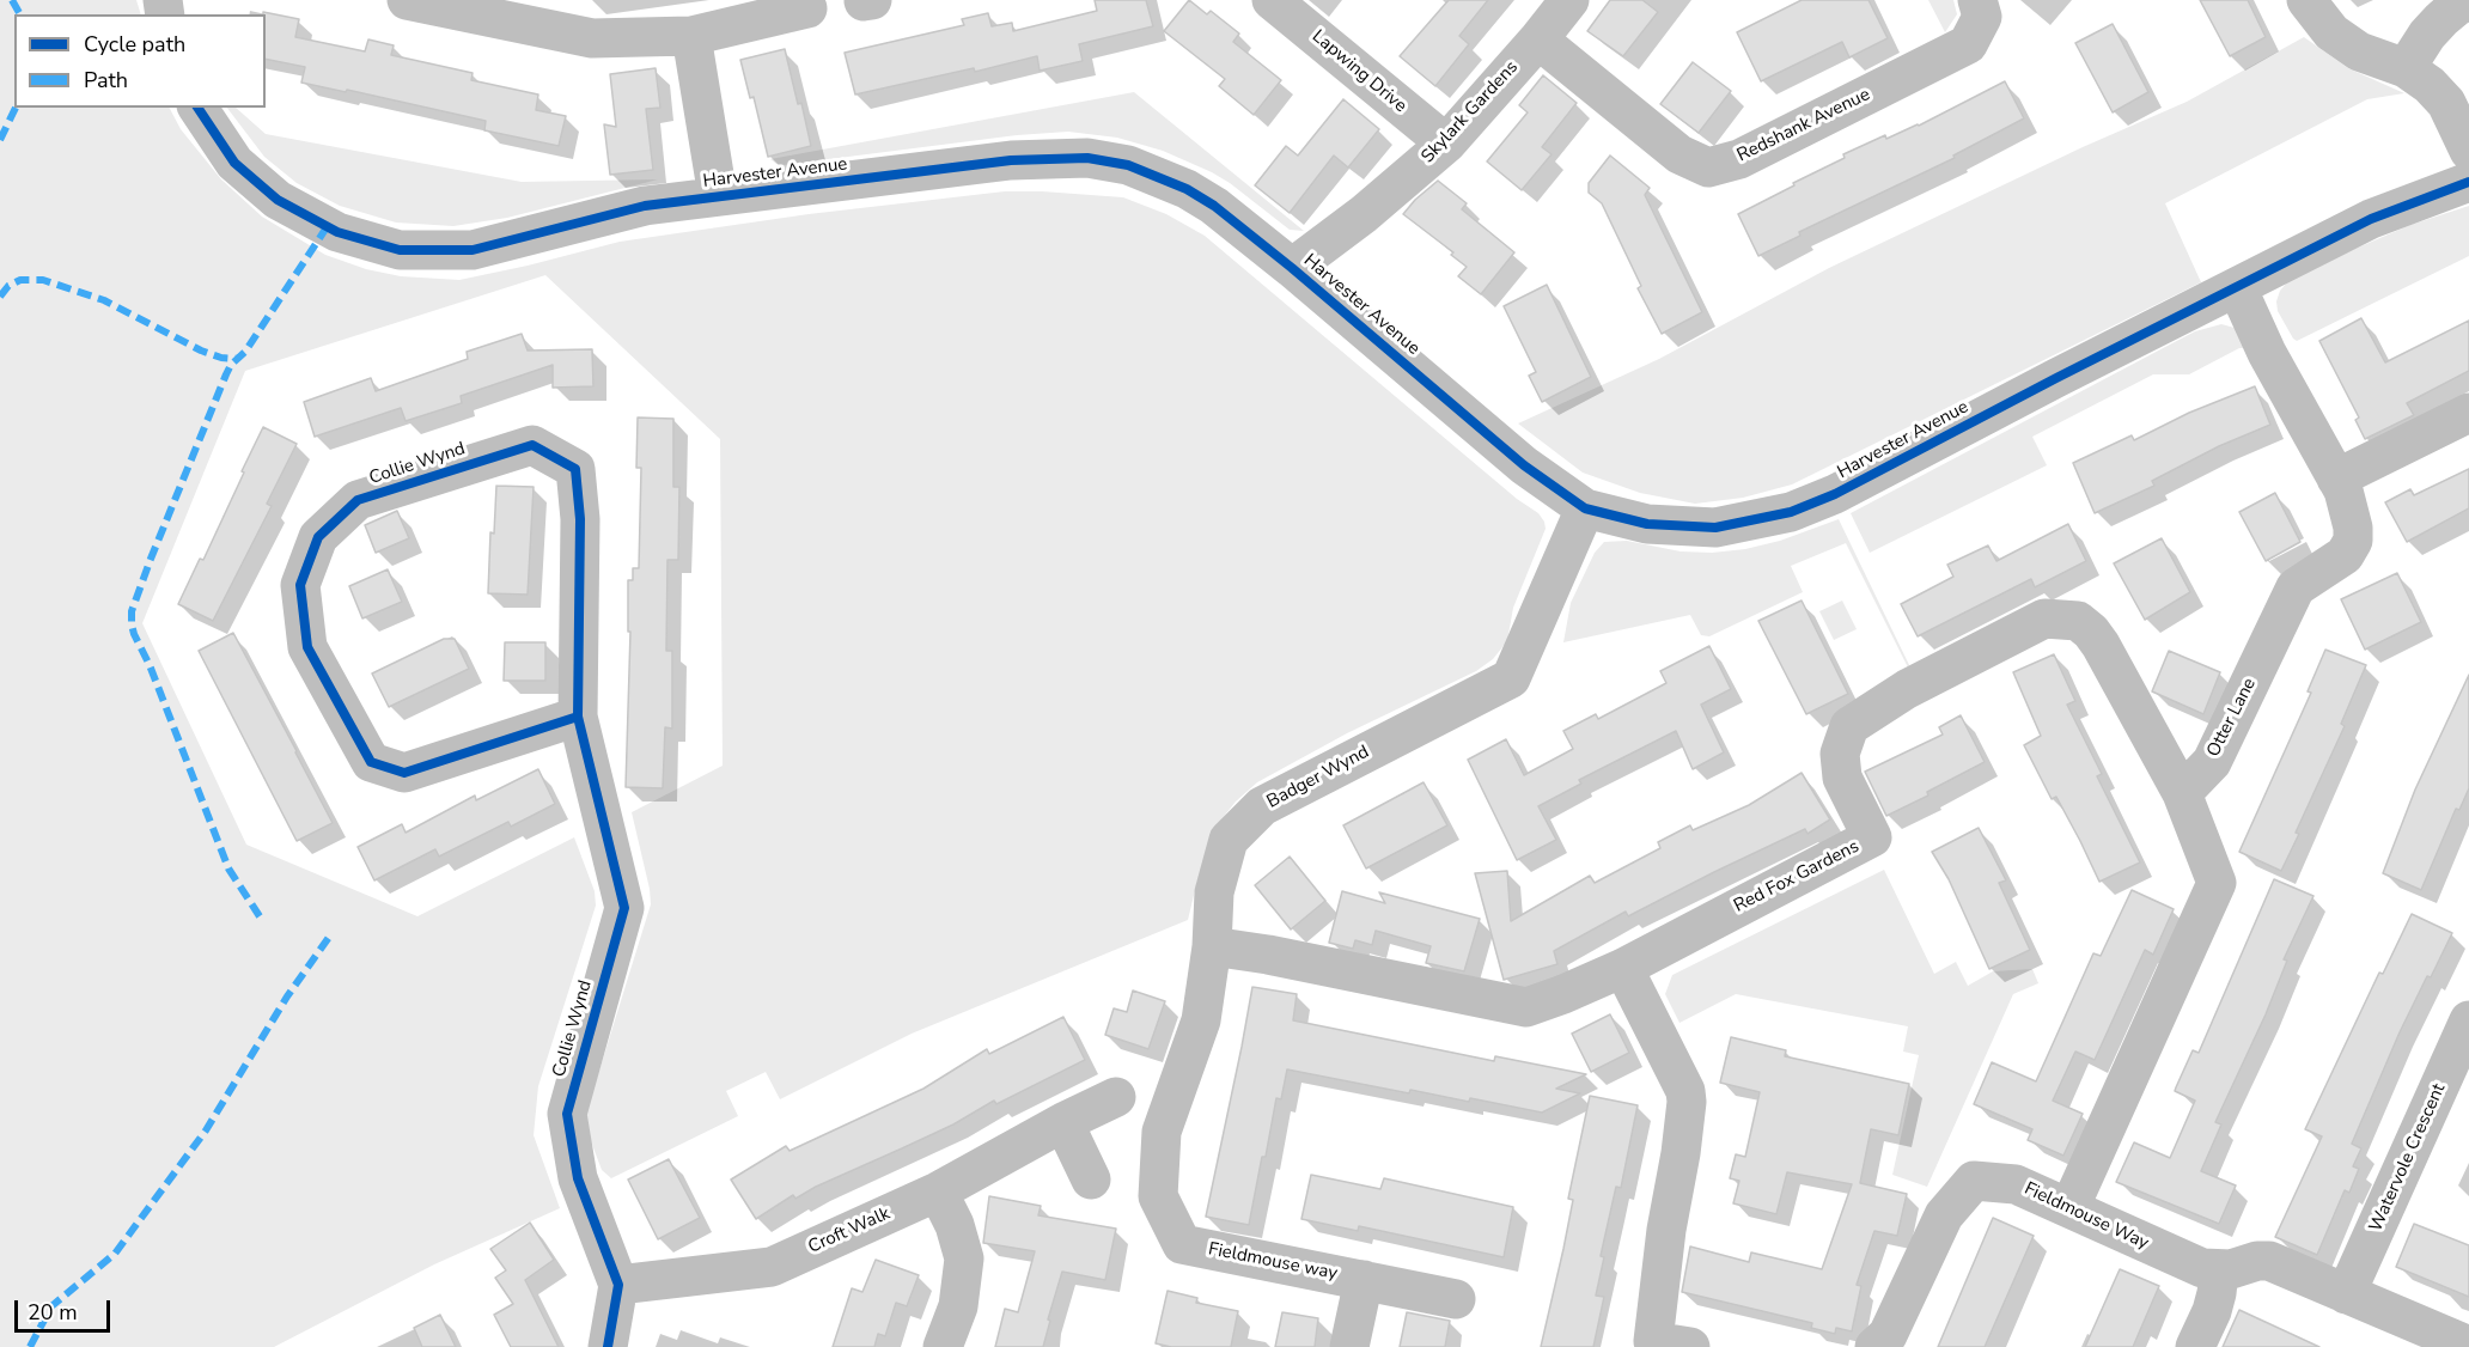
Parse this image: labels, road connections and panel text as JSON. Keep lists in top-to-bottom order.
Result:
{
  "streets": {
    "street": [
      "Lapwing Drive",
      "Skylark Gardens",
      "Redshank Avenue",
      "Harvester Avenue",
      "Collie Wynd",
      "Otter Lane",
      "Badger Wynd",
      "Red Fox Gardens",
      "Watervole Crescent",
      "Fieldmouse Way",
      "Croft Walk",
      "Fieldmouse way"
    ]
  },
  "crossings": [
    ["Lapwing Drive", "Skylark Gardens"],
    ["Skylark Gardens", "Redshank Avenue"],
    ["Skylark Gardens", "Harvester Avenue"],
    ["Harvester Avenue", "Otter Lane"],
    ["Harvester Avenue", "Badger Wynd"],
    ["Collie Wynd", "Croft Walk"],
    ["Otter Lane", "Red Fox Gardens"],
    ["Badger Wynd", "Red Fox Gardens"],
    ["Badger Wynd", "Fieldmouse way"]
  ],
  "legend": ["Cycle path", "Path"],
  "scale_bar": "20 m"
}
